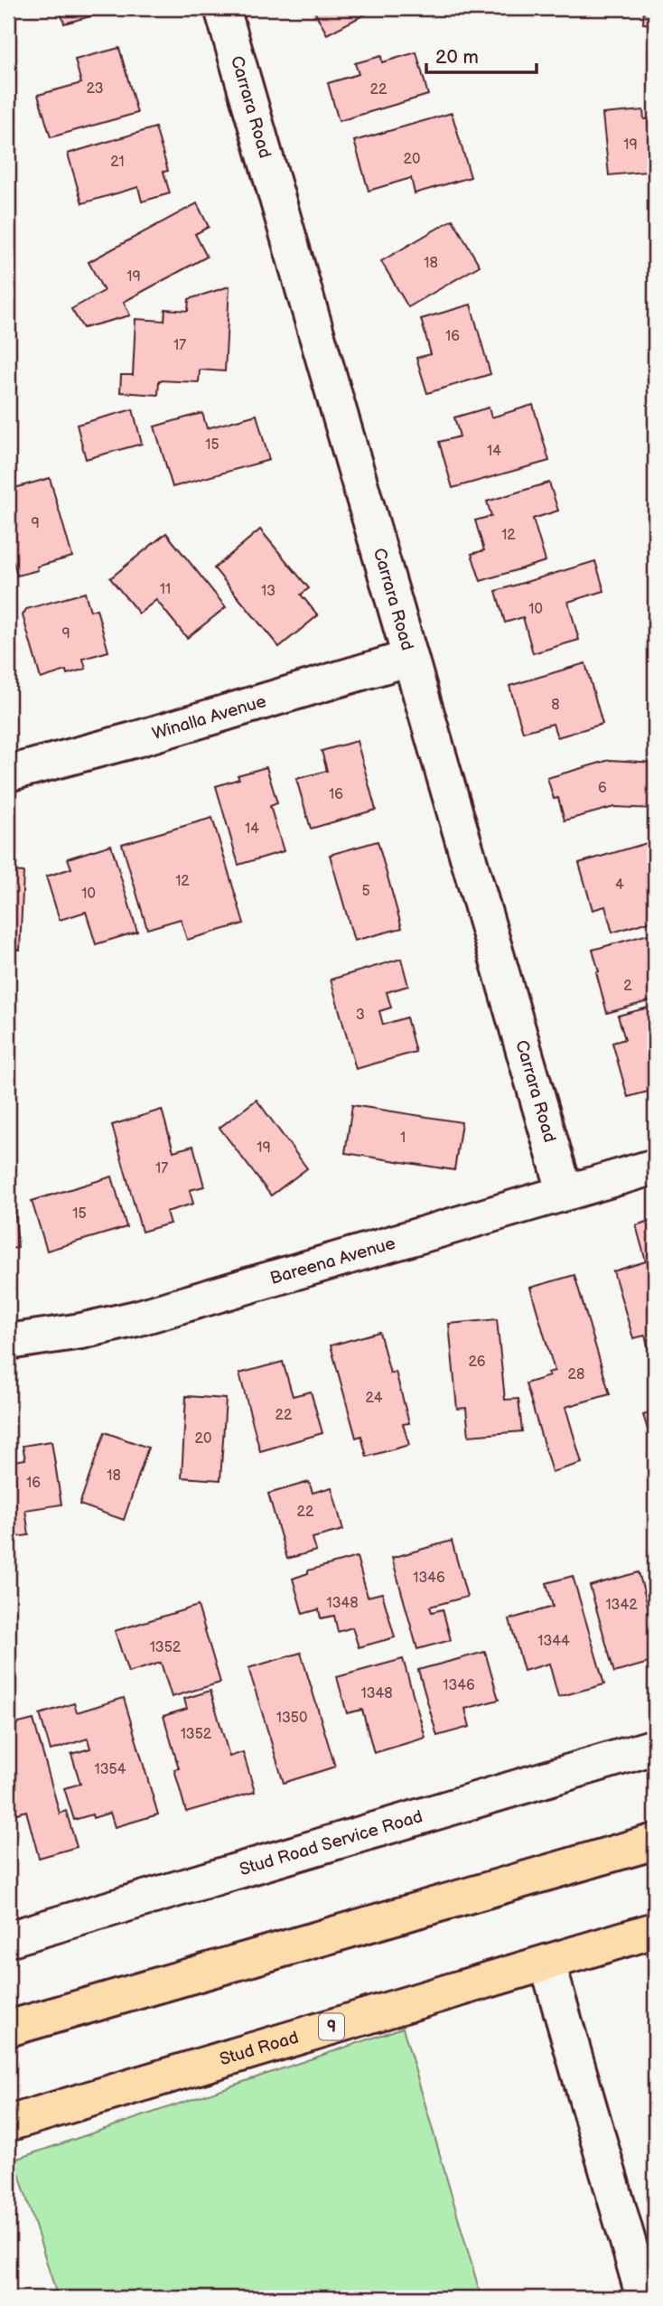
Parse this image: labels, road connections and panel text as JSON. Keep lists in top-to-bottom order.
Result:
{
  "streets": {
    "highway": ["9", "Stud Road"],
    "street": [
      "Carrara Road",
      "Winalla Avenue",
      "Bareena Avenue",
      "Stud Road Service Road"
    ]
  },
  "crossings": [
    ["Carrara Road", "Winalla Avenue"],
    ["Carrara Road", "Bareena Avenue"]
  ],
  "house_numbers": [
    "23",
    "22",
    "19",
    "20",
    "21",
    "18",
    "19",
    "16",
    "17",
    "15",
    "14",
    "9",
    "12",
    "11",
    "13",
    "10",
    "9",
    "8",
    "6",
    "16",
    "14",
    "12",
    "4",
    "5",
    "10",
    "2",
    "3",
    "1",
    "19",
    "17",
    "15",
    "26",
    "28",
    "24",
    "22",
    "20",
    "18",
    "16",
    "22",
    "1346",
    "1348",
    "1342",
    "1344",
    "1352",
    "1346",
    "1348",
    "1350",
    "1352",
    "1354"
  ],
  "scale_bar": "20 m"
}
